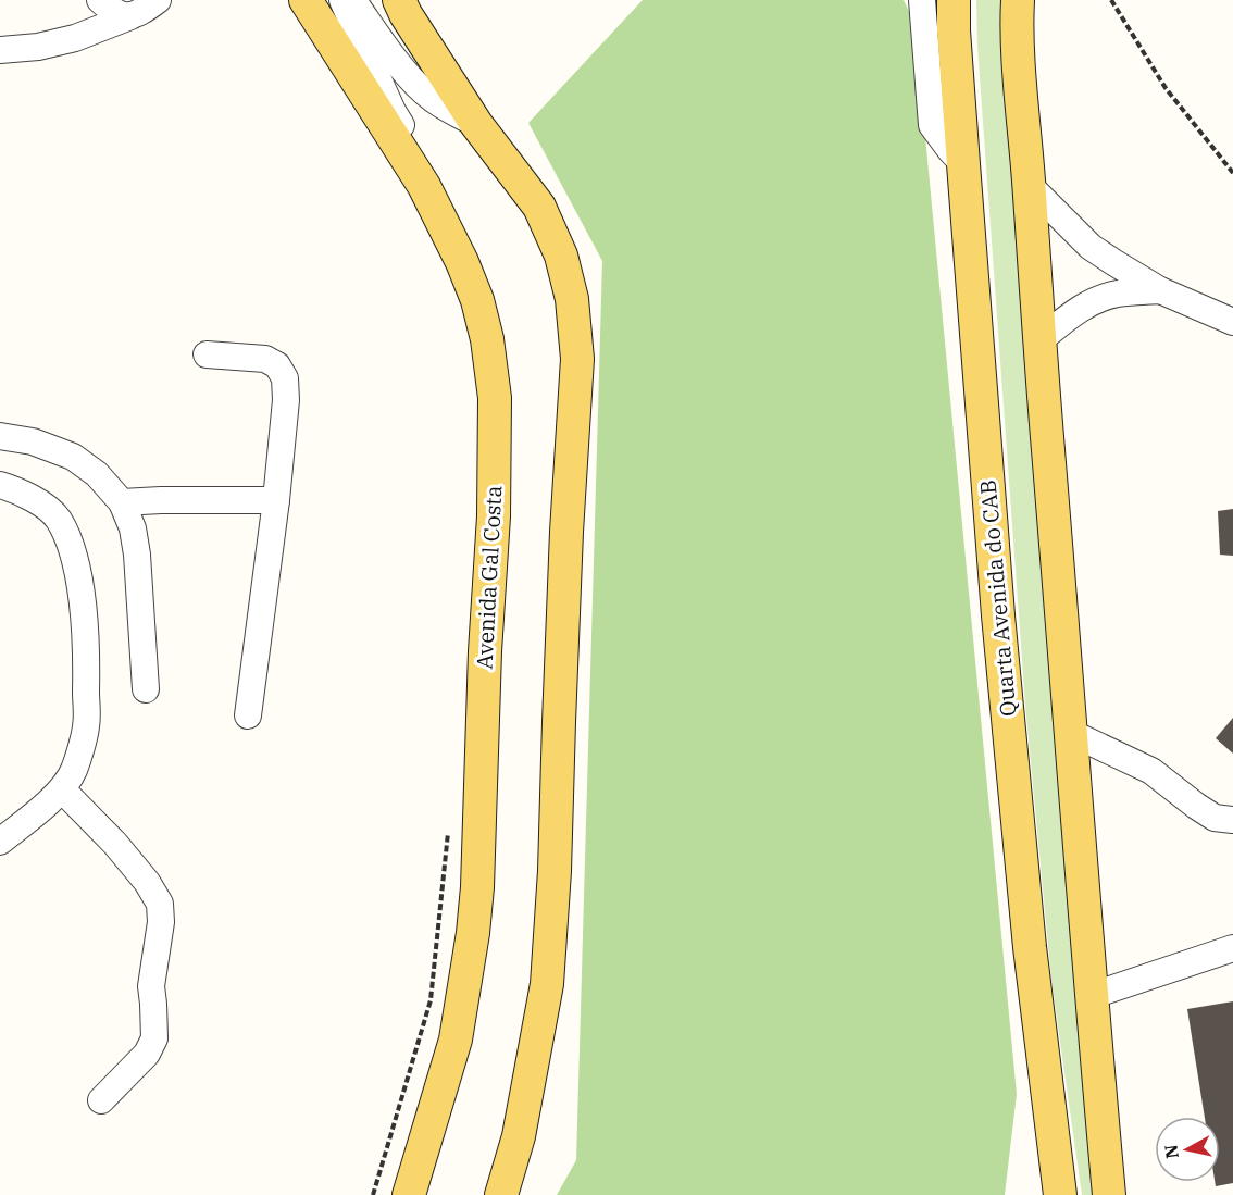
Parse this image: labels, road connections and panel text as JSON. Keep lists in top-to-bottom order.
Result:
{
  "streets": {
    "main road": ["Avenida Gal Costa", "Quarta Avenida do CAB"]
  },
  "north": "left"
}
